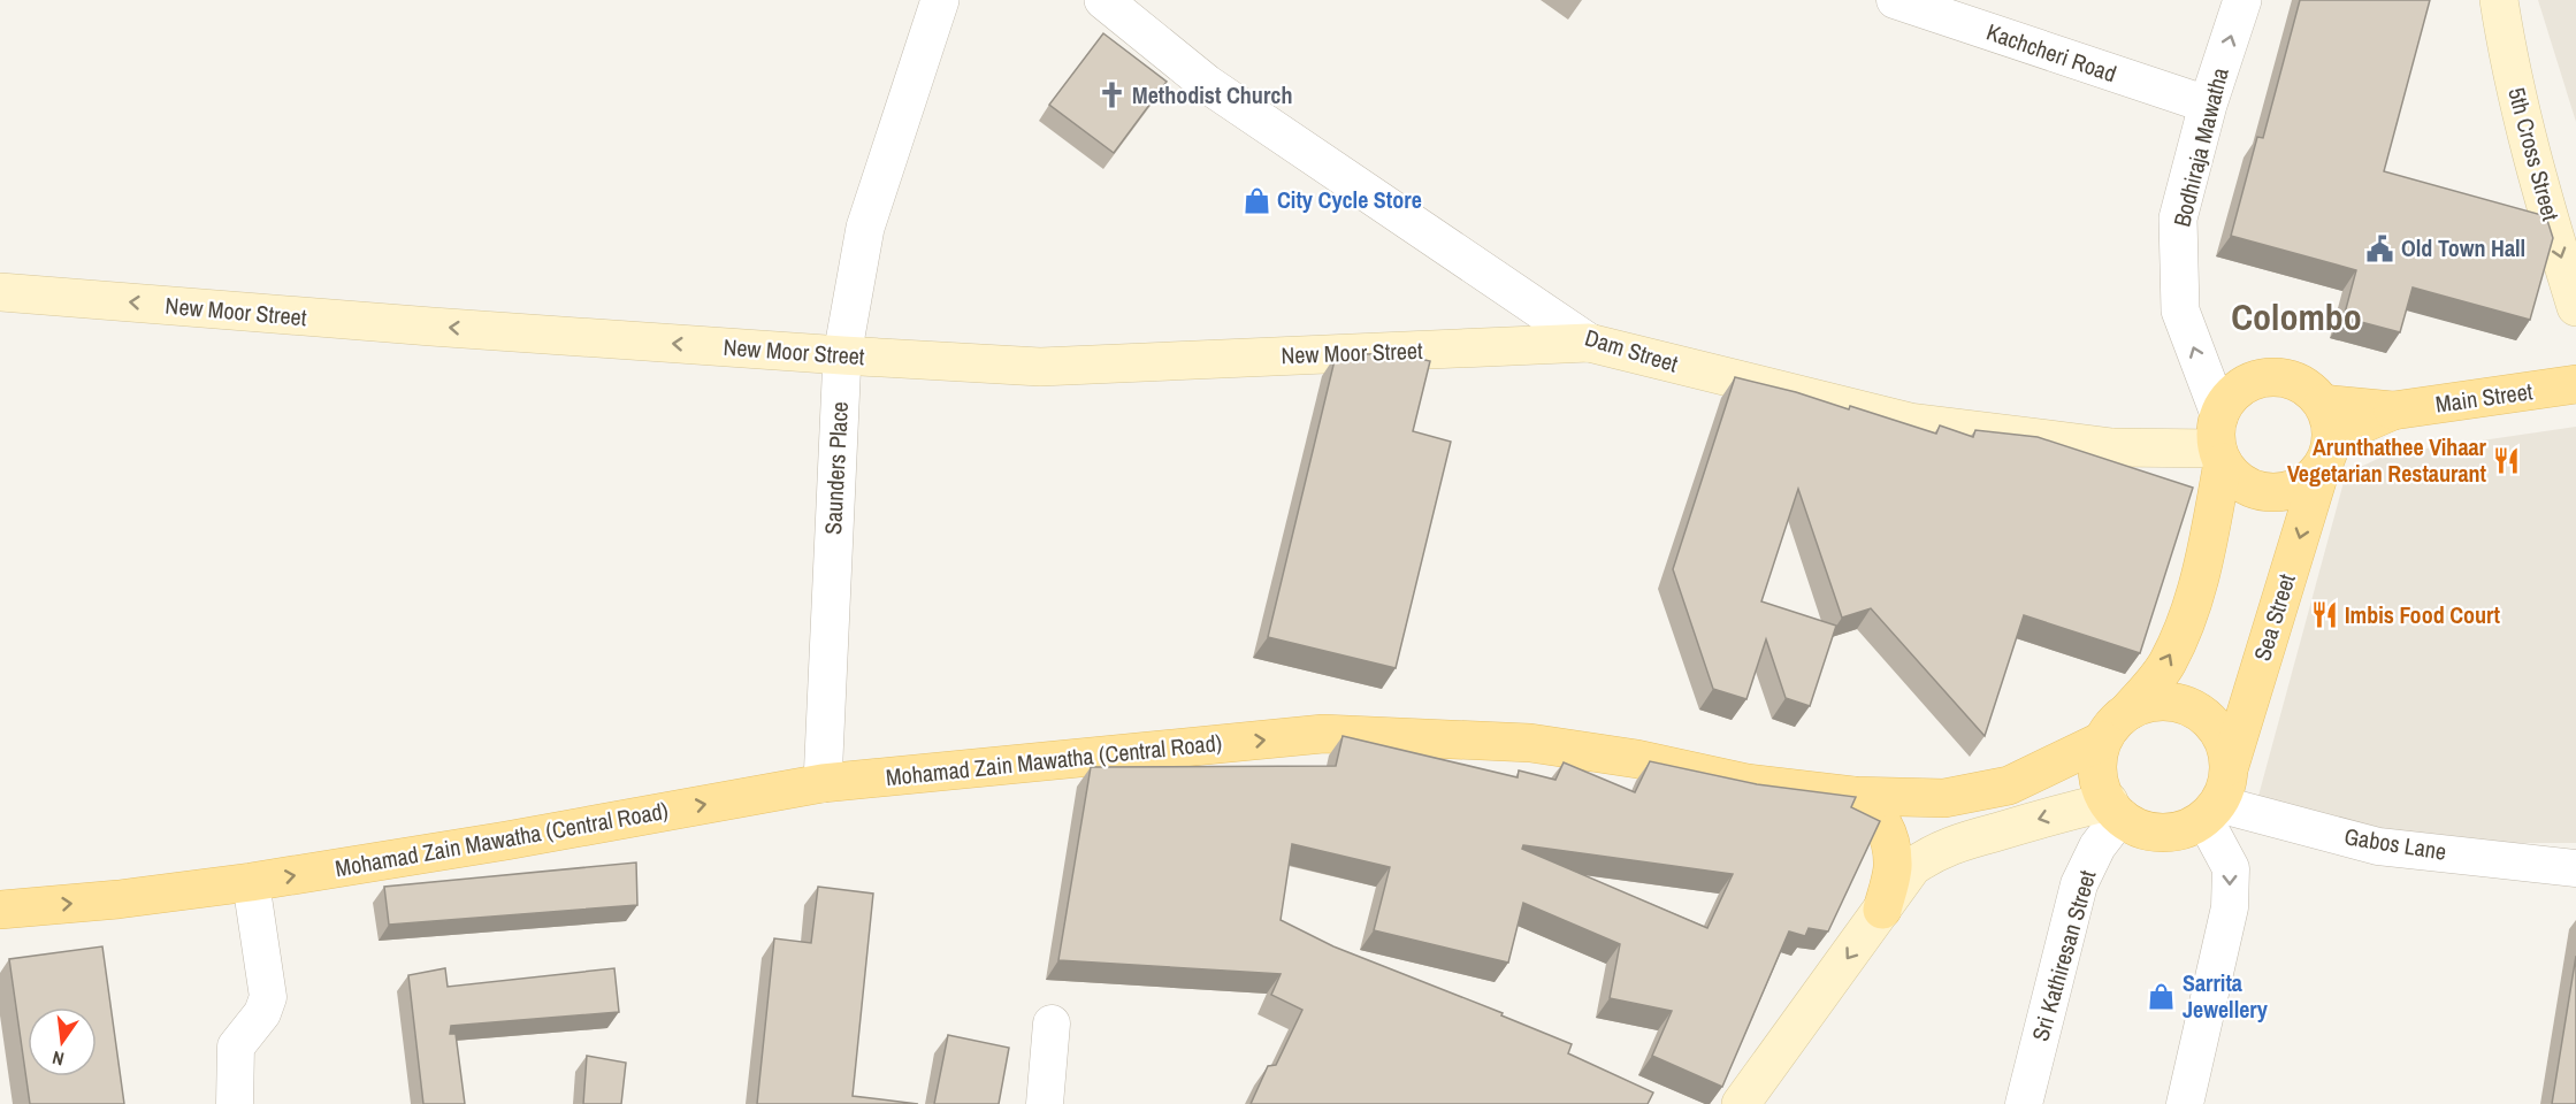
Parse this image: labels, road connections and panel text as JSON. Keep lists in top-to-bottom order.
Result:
{
  "streets": {
    "main road": [
      "5th Cross Street",
      "New Moor Street",
      "Dam Street",
      "Main Street",
      "Sea Street",
      "Mohamad Zain Mawatha (Central Road)"
    ],
    "street": [
      "Kachcheri Road",
      "Bodhiraja Mawatha",
      "Saunders Place",
      "Gabos Lane",
      "Sri Kathiresan Street"
    ]
  },
  "crossings": [
    ["Kachcheri Road", "Bodhiraja Mawatha"],
    ["Bodhiraja Mawatha", "Dam Street"],
    ["Bodhiraja Mawatha", "Main Street"],
    ["Bodhiraja Mawatha", "Sea Street"],
    ["New Moor Street", "Dam Street"],
    ["New Moor Street", "Saunders Place"],
    ["Dam Street", "Main Street"],
    ["Dam Street", "Sea Street"],
    ["Main Street", "Sea Street"],
    ["Saunders Place", "Mohamad Zain Mawatha (Central Road)"],
    ["Sea Street", "Mohamad Zain Mawatha (Central Road)"],
    ["Sea Street", "Gabos Lane"],
    ["Sea Street", "Sri Kathiresan Street"],
    ["Mohamad Zain Mawatha (Central Road)", "Gabos Lane"],
    ["Mohamad Zain Mawatha (Central Road)", "Sri Kathiresan Street"],
    ["Gabos Lane", "Sri Kathiresan Street"]
  ],
  "one_way": [
    "Bodhiraja Mawatha",
    "5th Cross Street",
    "New Moor Street",
    "Mohamad Zain Mawatha (Central Road)"
  ],
  "districts": ["Colombo"],
  "places": {
    "church": ["Methodist Church"],
    "shop": ["City Cycle Store", "Sarrita Jewellery"],
    "public building": ["Old Town Hall"],
    "restaurant": ["Arunthathee Vihaar Vegetarian Restaurant", "Imbis Food Court"]
  },
  "north": "bottom"
}
